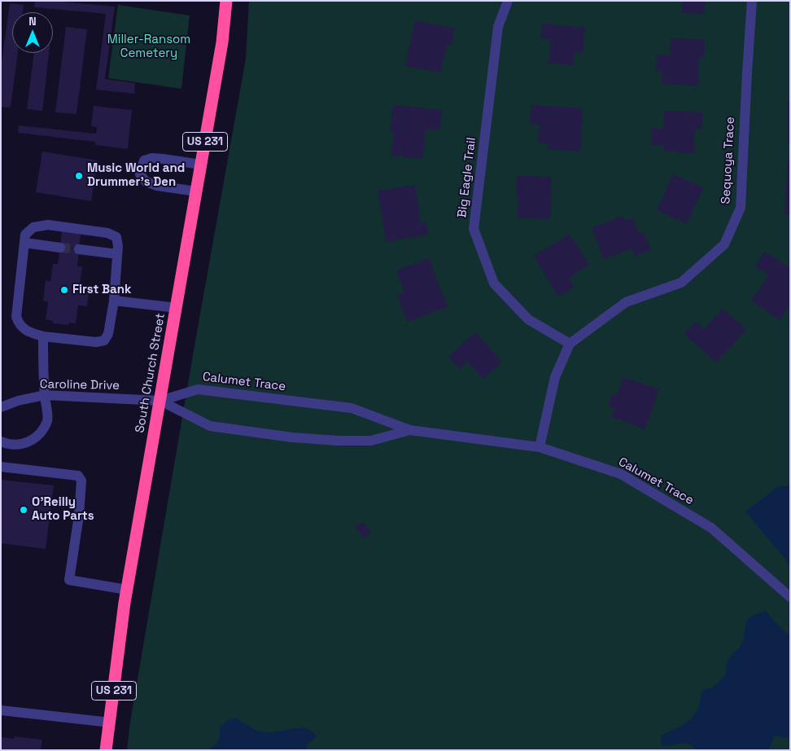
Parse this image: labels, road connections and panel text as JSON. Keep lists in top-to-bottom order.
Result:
{
  "streets": {
    "highway": ["US 231", "South Church Street"],
    "street": [
      "Sequoya Trace",
      "Big Eagle Trail",
      "Calumet Trace",
      "Caroline Drive"
    ]
  },
  "crossings": [
    ["Sequoya Trace", "Big Eagle Trail"],
    ["Sequoya Trace", "Calumet Trace"],
    ["South Church Street", "Calumet Trace"],
    ["South Church Street", "Caroline Drive"],
    ["Calumet Trace", "Caroline Drive"]
  ],
  "parks": ["Miller-Ransom Cemetery"],
  "places": ["Music World and Drummer's Den", "First Bank", "O'Reilly Auto Parts"],
  "north": "top"
}
